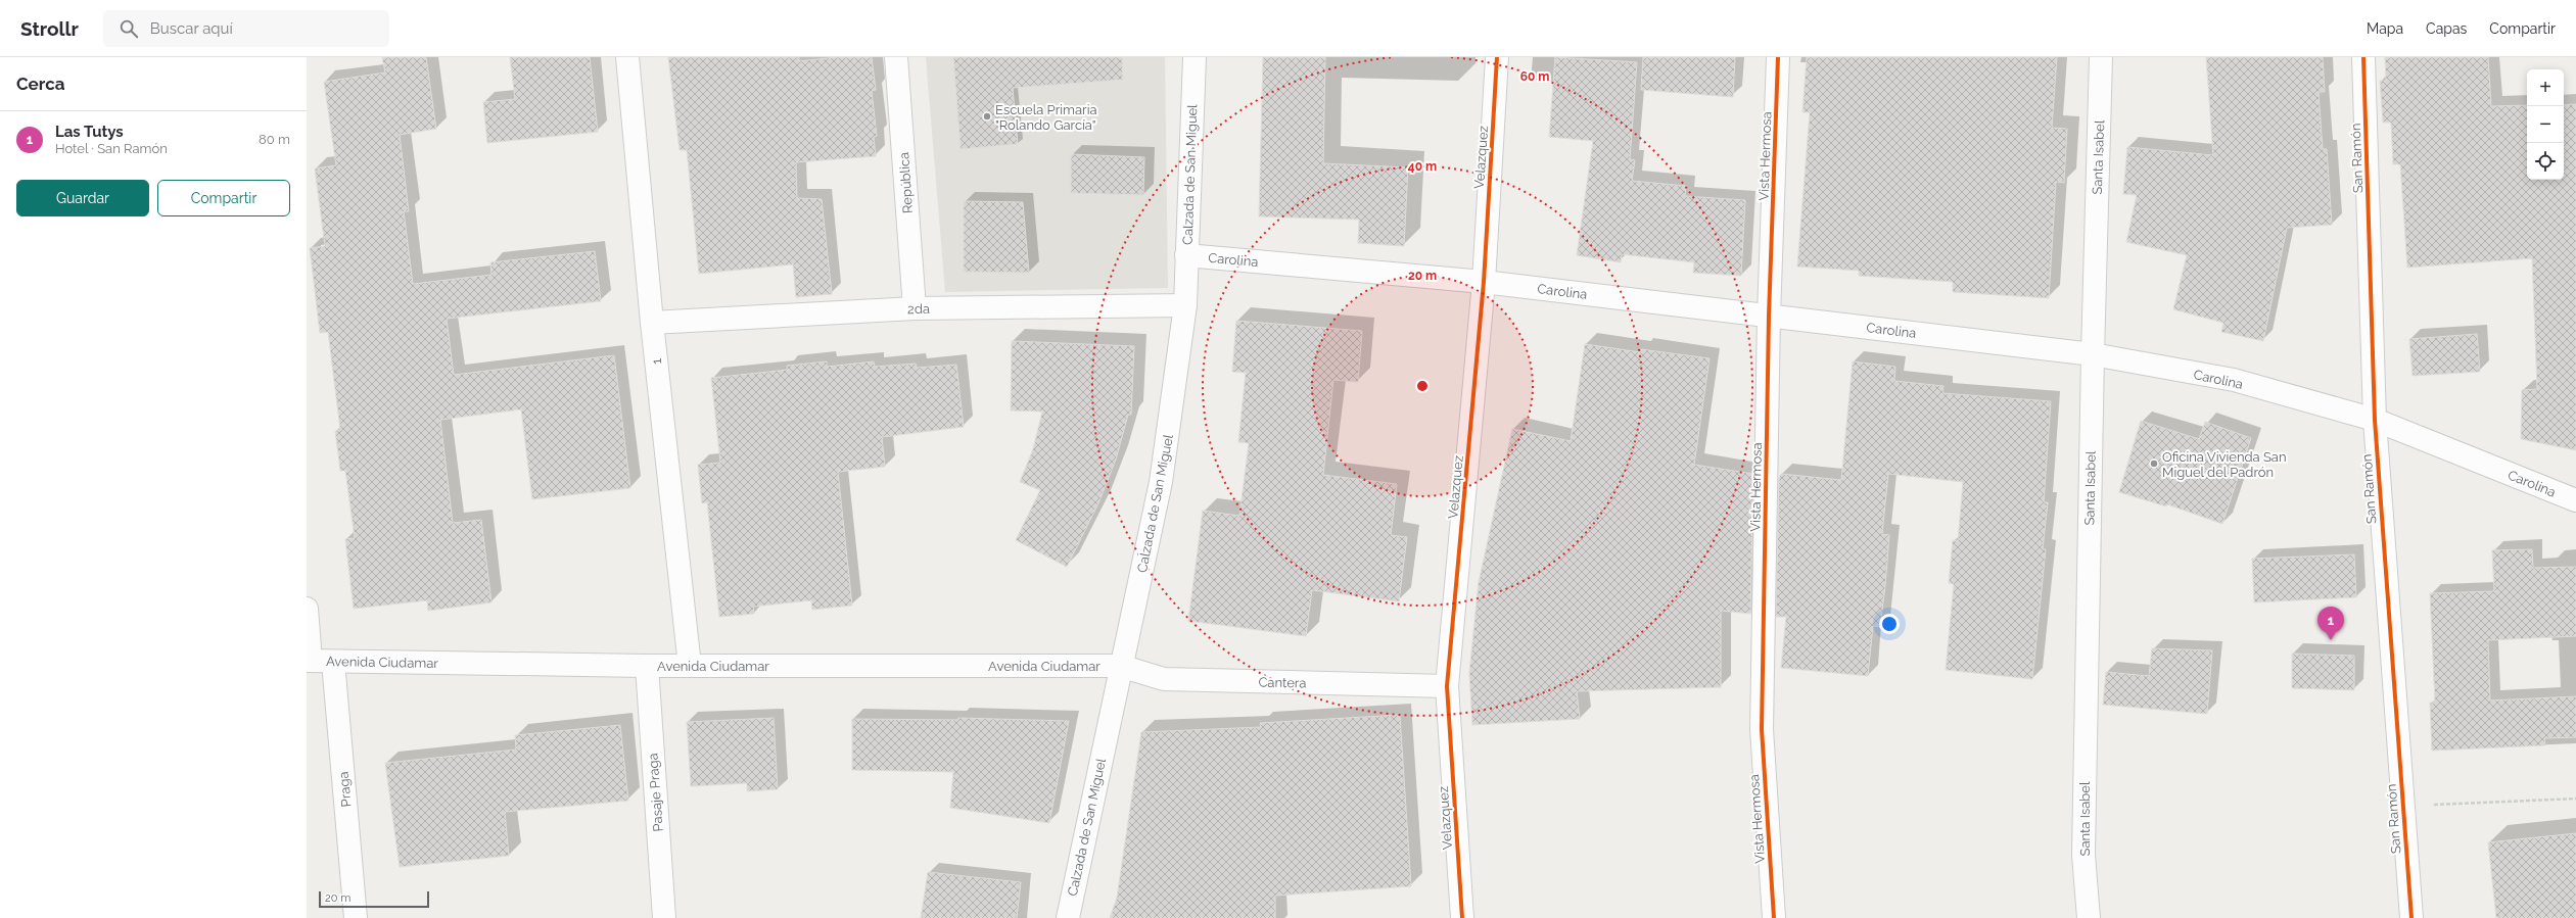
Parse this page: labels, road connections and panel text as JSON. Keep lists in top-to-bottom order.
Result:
{
  "streets": {
    "street": [
      "Vista Hermosa",
      "Velazquez",
      "Santa Isabel",
      "San Ramón",
      "Calzada de San Miguel",
      "República",
      "Carolina",
      "2da",
      "1",
      "Avenida Ciudamar",
      "Cantera",
      "Praga",
      "Pasaje Praga"
    ]
  },
  "crossings": [
    ["Vista Hermosa", "Carolina"],
    ["Velazquez", "Carolina"],
    ["Velazquez", "Cantera"],
    ["Santa Isabel", "Carolina"],
    ["San Ramón", "Carolina"],
    ["Calzada de San Miguel", "Carolina"],
    ["Calzada de San Miguel", "2da"],
    ["Calzada de San Miguel", "Avenida Ciudamar"],
    ["Calzada de San Miguel", "Cantera"],
    ["República", "2da"],
    ["2da", "1"],
    ["1", "Avenida Ciudamar"],
    ["Avenida Ciudamar", "Cantera"],
    ["Avenida Ciudamar", "Praga"],
    ["Avenida Ciudamar", "Pasaje Praga"]
  ],
  "places": ["Escuela Primaria \"Rolando García\"", "Oficina Vivienda San Miguel del Padrón"],
  "scale_bar": "20 m",
  "page": {
    "header": "Strollr",
    "search": "Buscar aquí",
    "nav": ["Mapa", "Capas", "Compartir"],
    "heading": "Cerca",
    "map_buttons": ["+", "−"],
    "list": [
      {
        "mark": "1",
        "name": "Las Tutys",
        "note": "Hotel · San Ramón",
        "value": "80 m"
      }
    ],
    "buttons": ["Guardar", "Compartir"],
    "pins": "1",
    "scale": "20 m"
  },
  "rings": ["60 m", "40 m", "20 m"]
}
